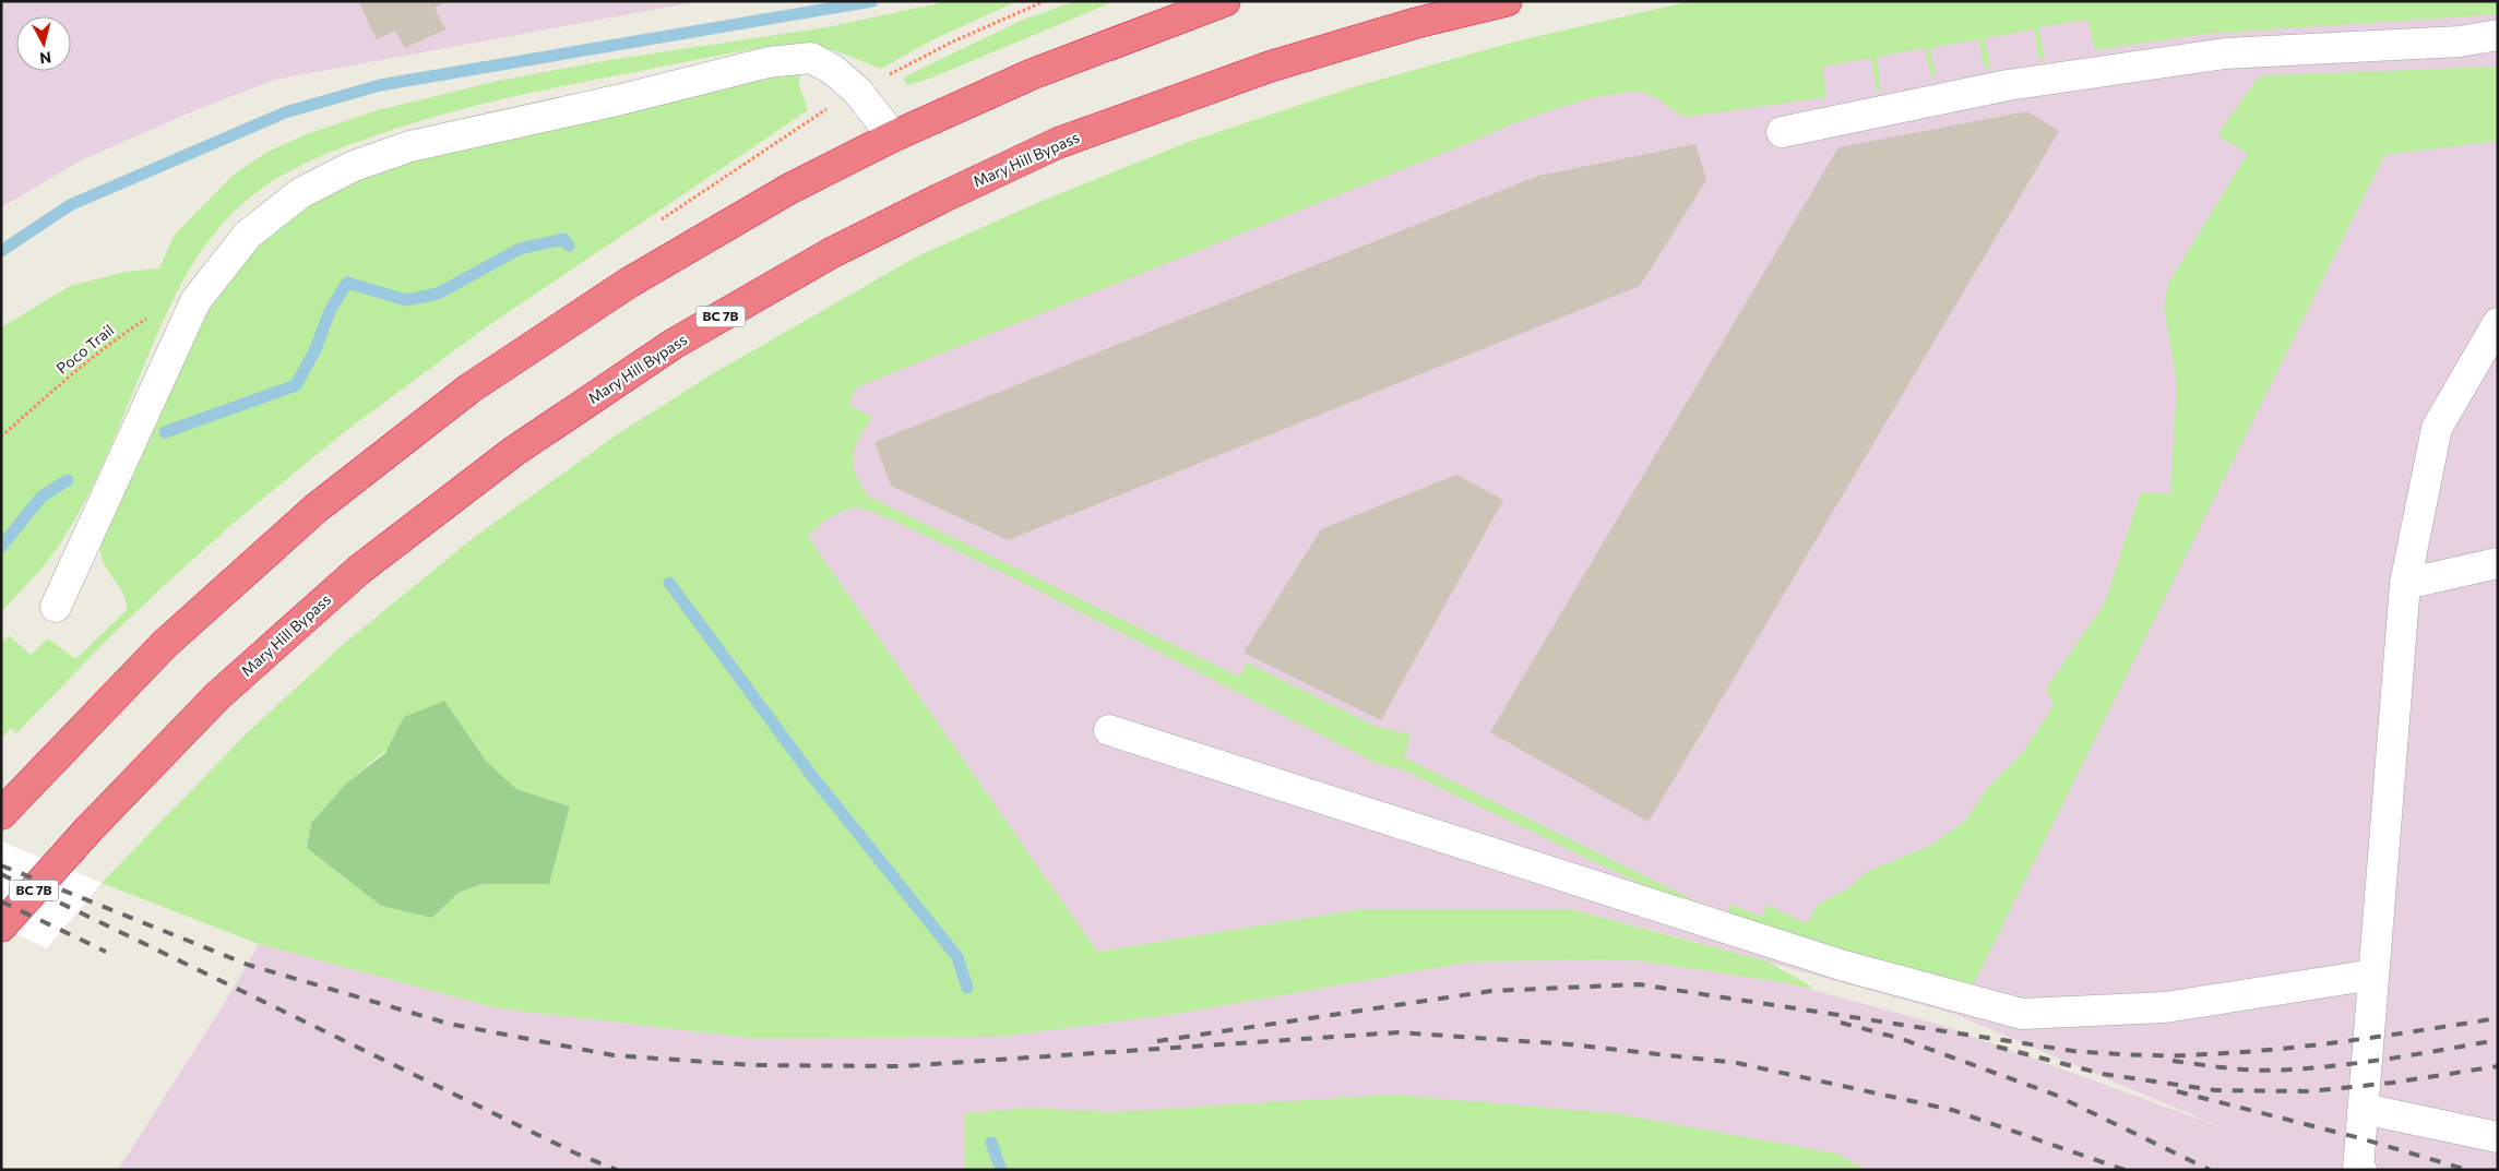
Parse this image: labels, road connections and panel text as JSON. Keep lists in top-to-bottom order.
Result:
{
  "streets": {
    "highway": ["Mary Hill Bypass", "BC 7B"],
    "path": ["Poco Trail"]
  },
  "north": "bottom"
}
